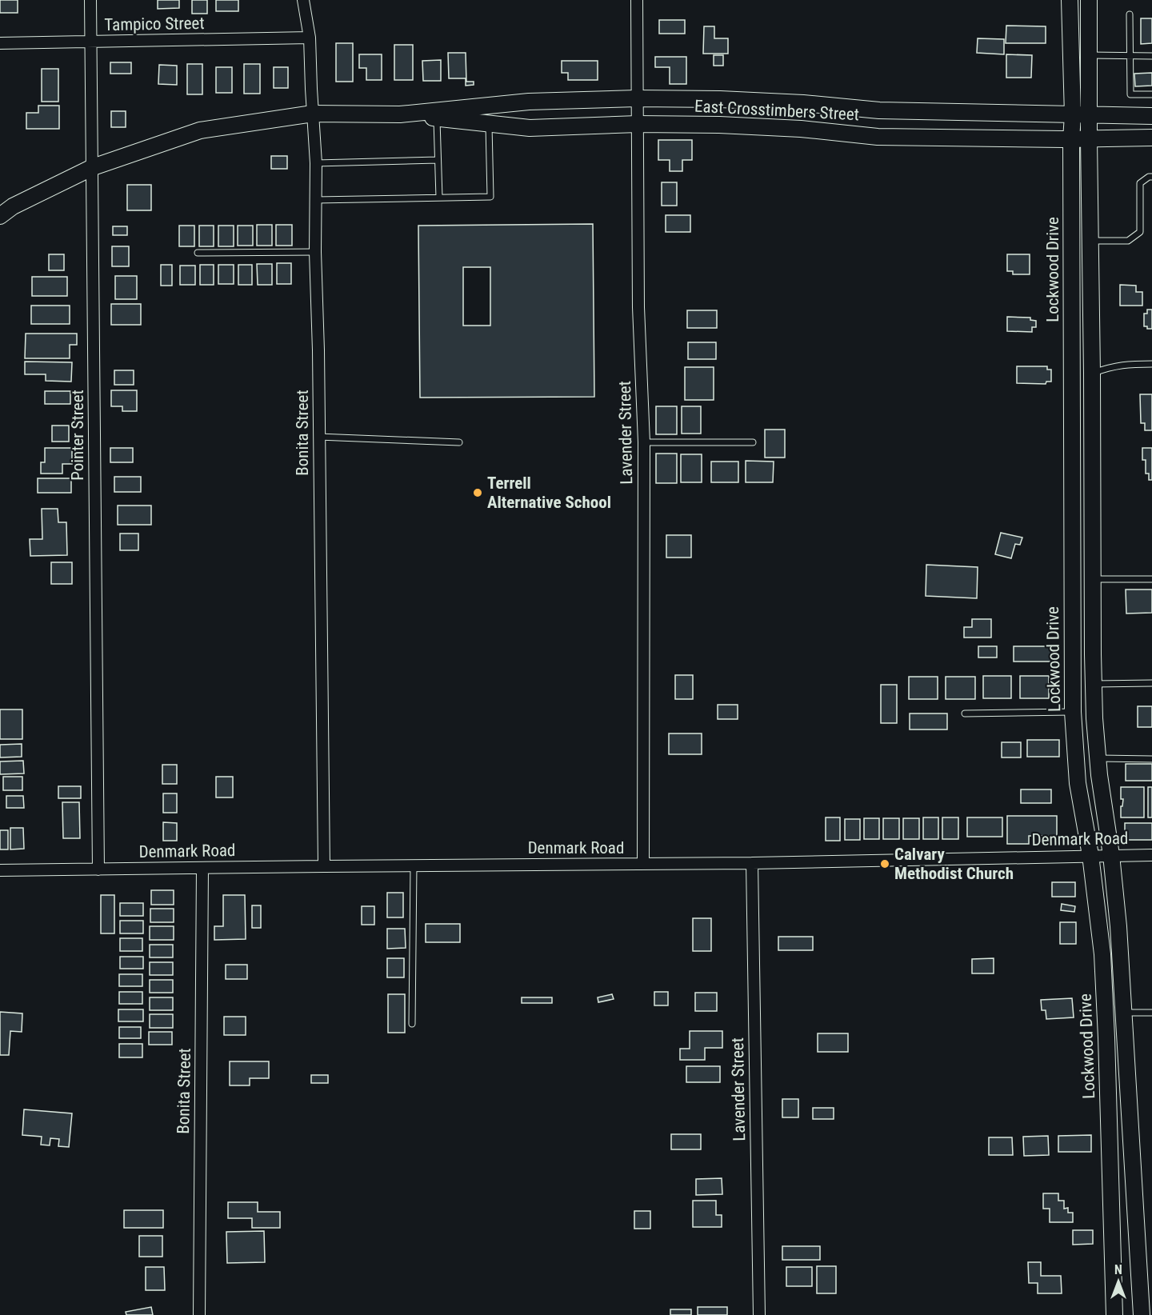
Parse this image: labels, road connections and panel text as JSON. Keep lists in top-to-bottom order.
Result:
{
  "streets": {
    "main road": ["East Crosstimbers Street", "Lockwood Drive"],
    "street": [
      "Tampico Street",
      "Bonita Street",
      "Lavender Street",
      "Pointer Street",
      "Denmark Road"
    ]
  },
  "crossings": [
    ["Tampico Street", "Bonita Street"],
    ["Tampico Street", "Pointer Street"],
    ["East Crosstimbers Street", "Lockwood Drive"],
    ["East Crosstimbers Street", "Bonita Street"],
    ["East Crosstimbers Street", "Lavender Street"],
    ["East Crosstimbers Street", "Pointer Street"],
    ["Lockwood Drive", "Denmark Road"],
    ["Bonita Street", "Denmark Road"],
    ["Lavender Street", "Denmark Road"],
    ["Pointer Street", "Denmark Road"]
  ],
  "places": ["Terrell Alternative School", "Calvary Methodist Church"],
  "north": "top"
}
